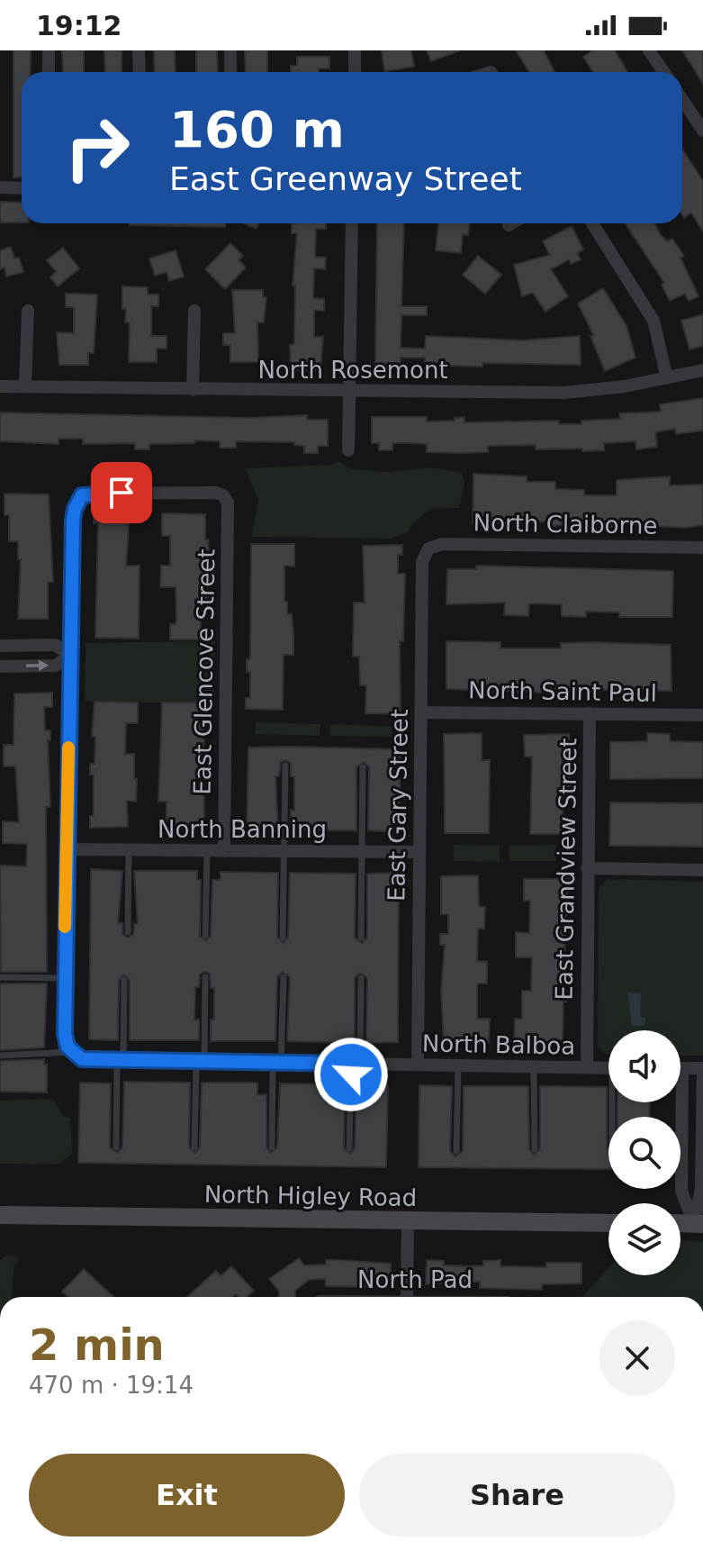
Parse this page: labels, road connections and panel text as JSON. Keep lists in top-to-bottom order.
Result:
{
  "streets": {
    "main road": ["North Higley Road"],
    "street": [
      "North Rosemont",
      "North Claiborne",
      "East Glencove Street",
      "North Saint Paul",
      "East Gary Street",
      "North Banning",
      "East Grandview Street",
      "North Balboa"
    ]
  },
  "crossings": [
    ["North Claiborne", "East Gary Street"],
    ["East Glencove Street", "North Banning"],
    ["North Saint Paul", "East Gary Street"],
    ["North Saint Paul", "East Grandview Street"],
    ["East Gary Street", "North Banning"],
    ["East Gary Street", "North Balboa"],
    ["East Grandview Street", "North Balboa"]
  ],
  "page": {
    "status": "19:12",
    "turn": ["160 m", "East Greenway Street"],
    "heading": ["2 min", "470 m · 19:14"],
    "buttons": ["Exit", "Share"]
  }
}
